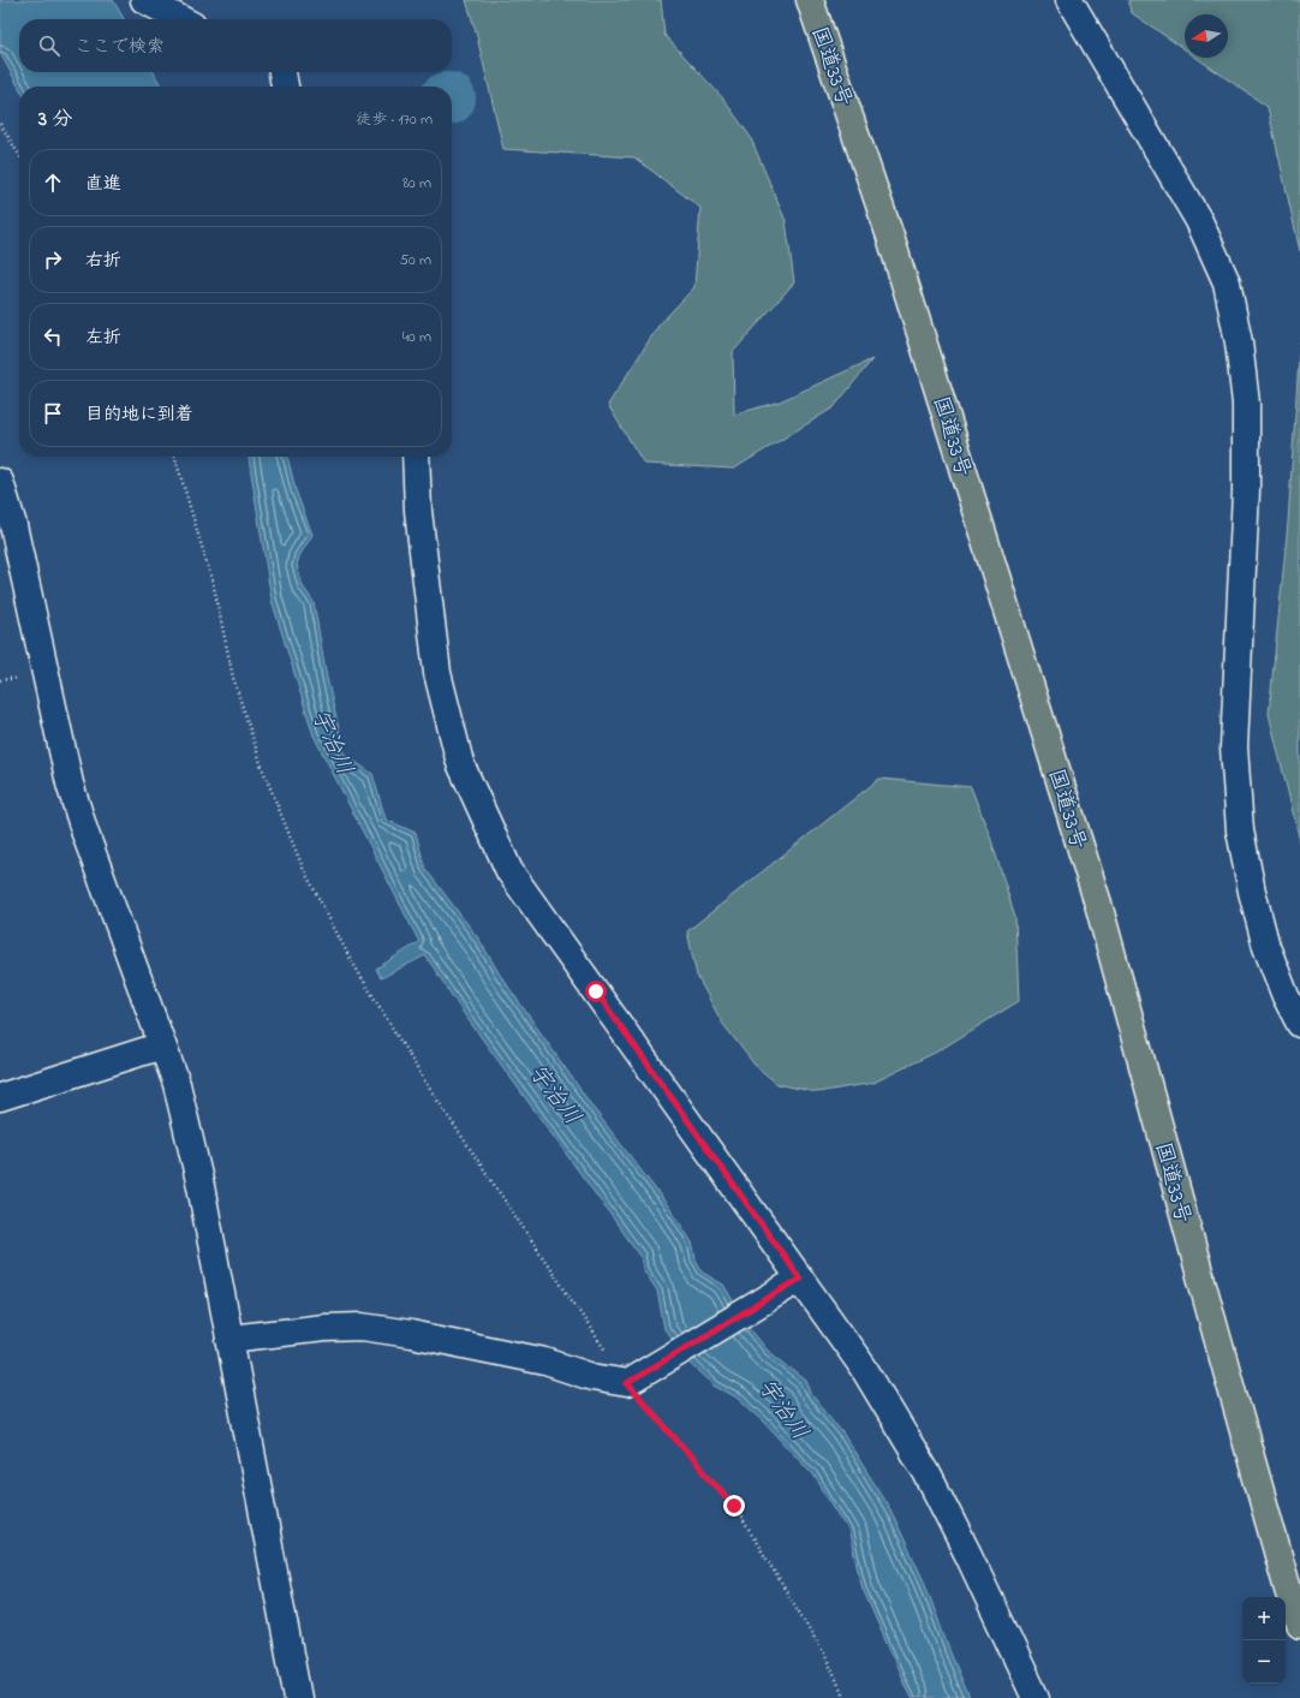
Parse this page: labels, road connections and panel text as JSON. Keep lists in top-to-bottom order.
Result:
{
  "streets": {
    "highway": ["国道33号"]
  },
  "water": ["宇治川"],
  "north": "left",
  "page": {
    "search": "ここで検索",
    "heading": ["3 分", "徒歩 · 170 m"],
    "list": [
      ["直進", "80 m"],
      ["右折", "50 m"],
      ["左折", "40 m"],
      "目的地に到着"
    ],
    "map_buttons": ["+", "−"]
  }
}
